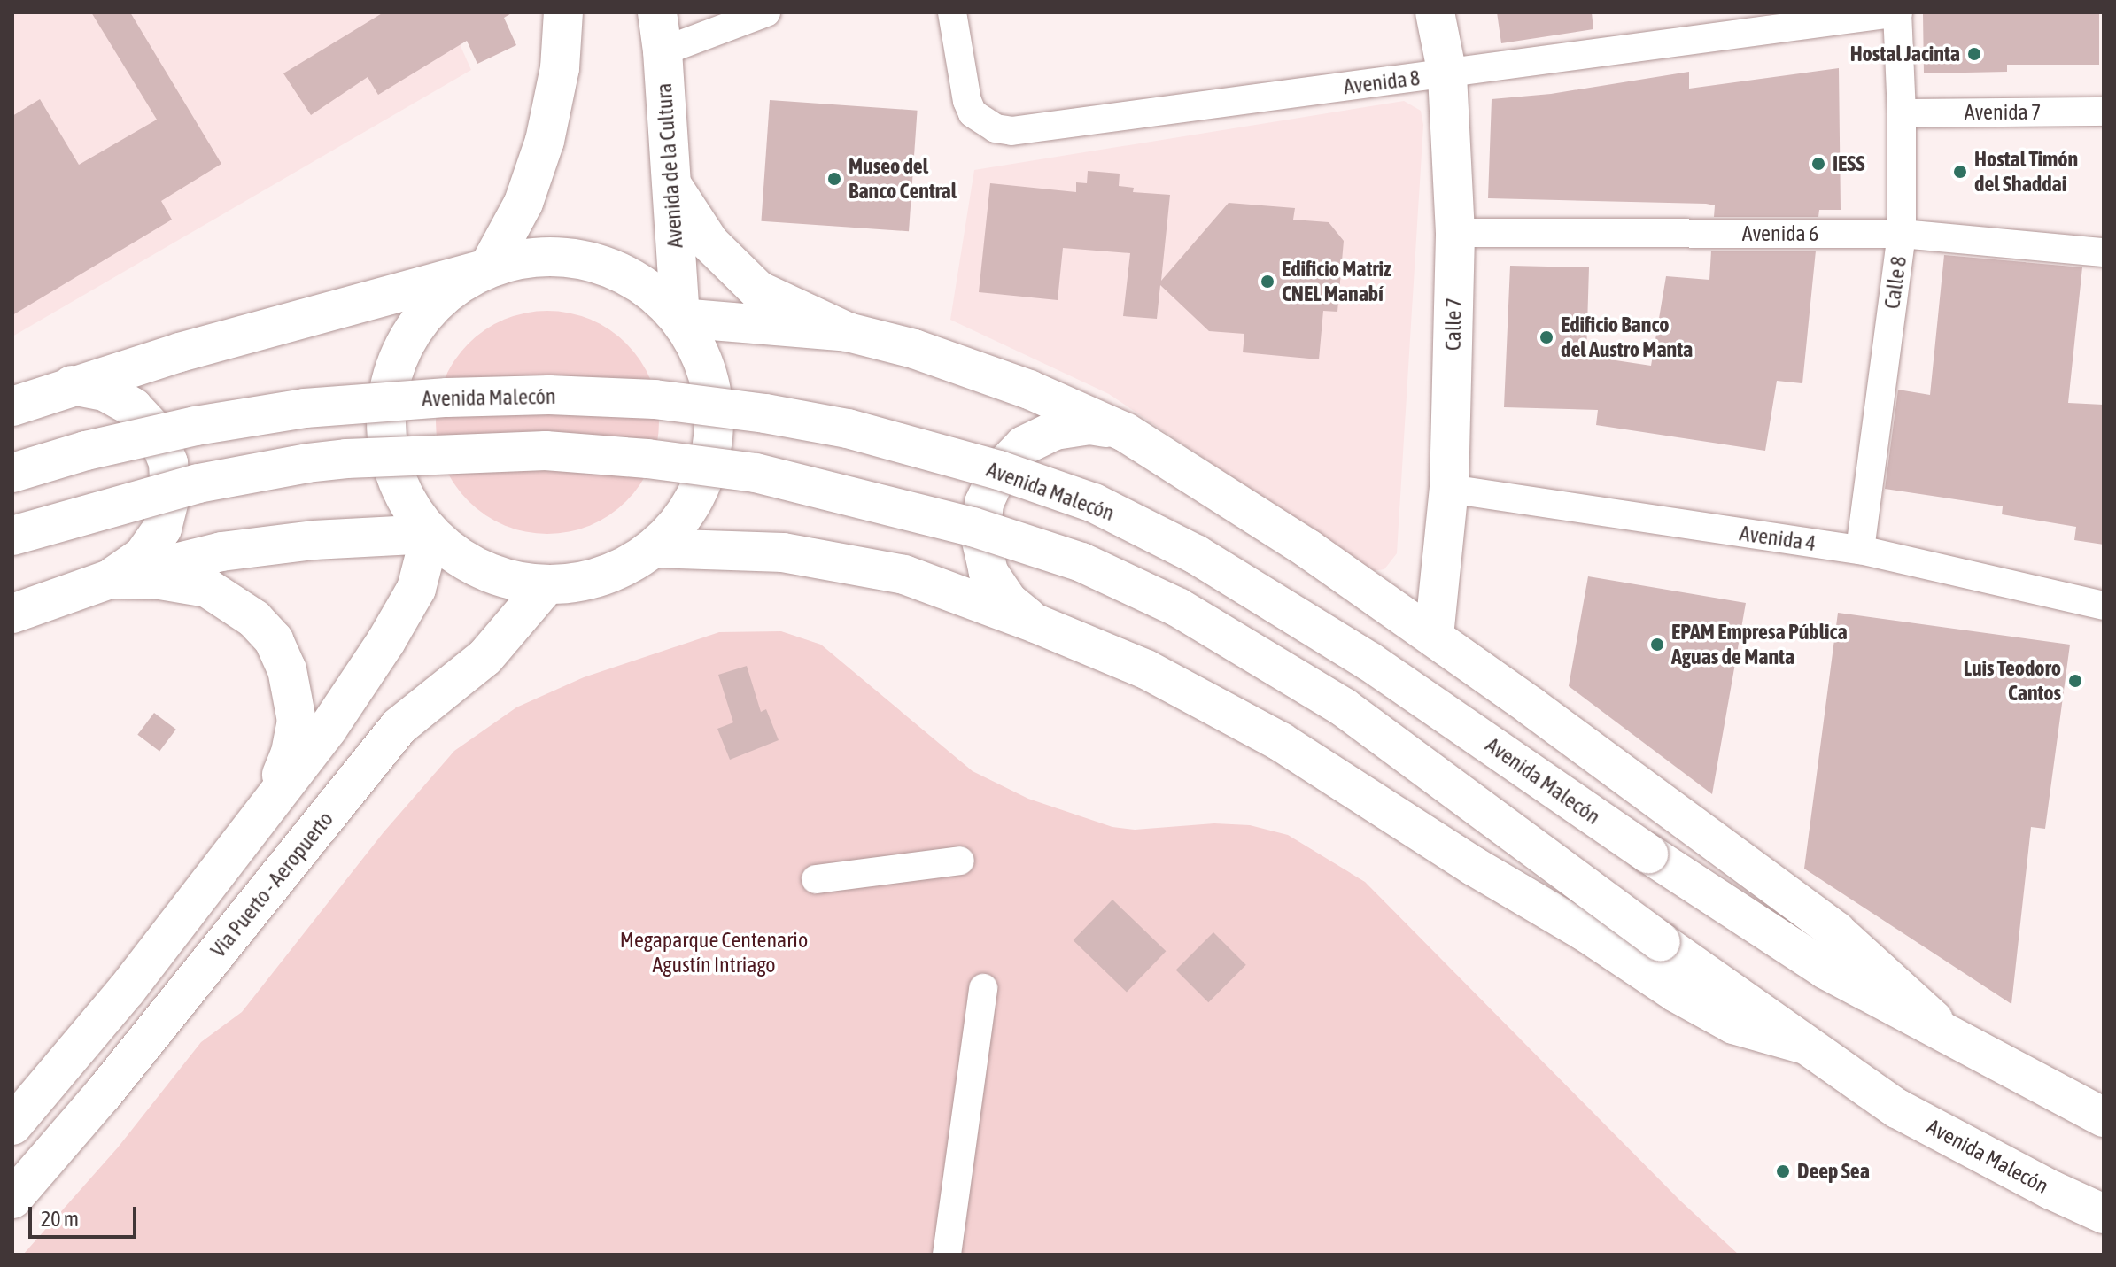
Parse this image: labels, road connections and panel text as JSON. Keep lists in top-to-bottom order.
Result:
{
  "streets": {
    "main road": [
      "Avenida de la Cultura",
      "Calle 7",
      "Avenida Malecón",
      "Via Puerto - Aeropuerto"
    ],
    "street": [
      "Avenida 8",
      "Avenida 7",
      "Avenida 6",
      "Calle 8",
      "Avenida 4"
    ]
  },
  "crossings": [
    ["Avenida 8", "Calle 8"],
    ["Avenida 8", "Calle 7"],
    ["Avenida 7", "Calle 8"],
    ["Avenida de la Cultura", "Avenida Malecón"],
    ["Avenida 6", "Calle 8"],
    ["Avenida 6", "Calle 7"],
    ["Calle 8", "Avenida 4"],
    ["Calle 7", "Avenida Malecón"],
    ["Calle 7", "Avenida 4"]
  ],
  "parks": ["Megaparque Centenario Agustín Intriago"],
  "places": [
    "Hostal Jacinta",
    "IESS",
    "Hostal Timón del Shaddai",
    "Museo del Banco Central",
    "Edificio Matriz CNEL Manabí",
    "Edificio Banco del Austro Manta",
    "EPAM Empresa Pública Aguas de Manta",
    "Luis Teodoro Cantos",
    "Deep Sea"
  ],
  "scale_bar": "20 m"
}
